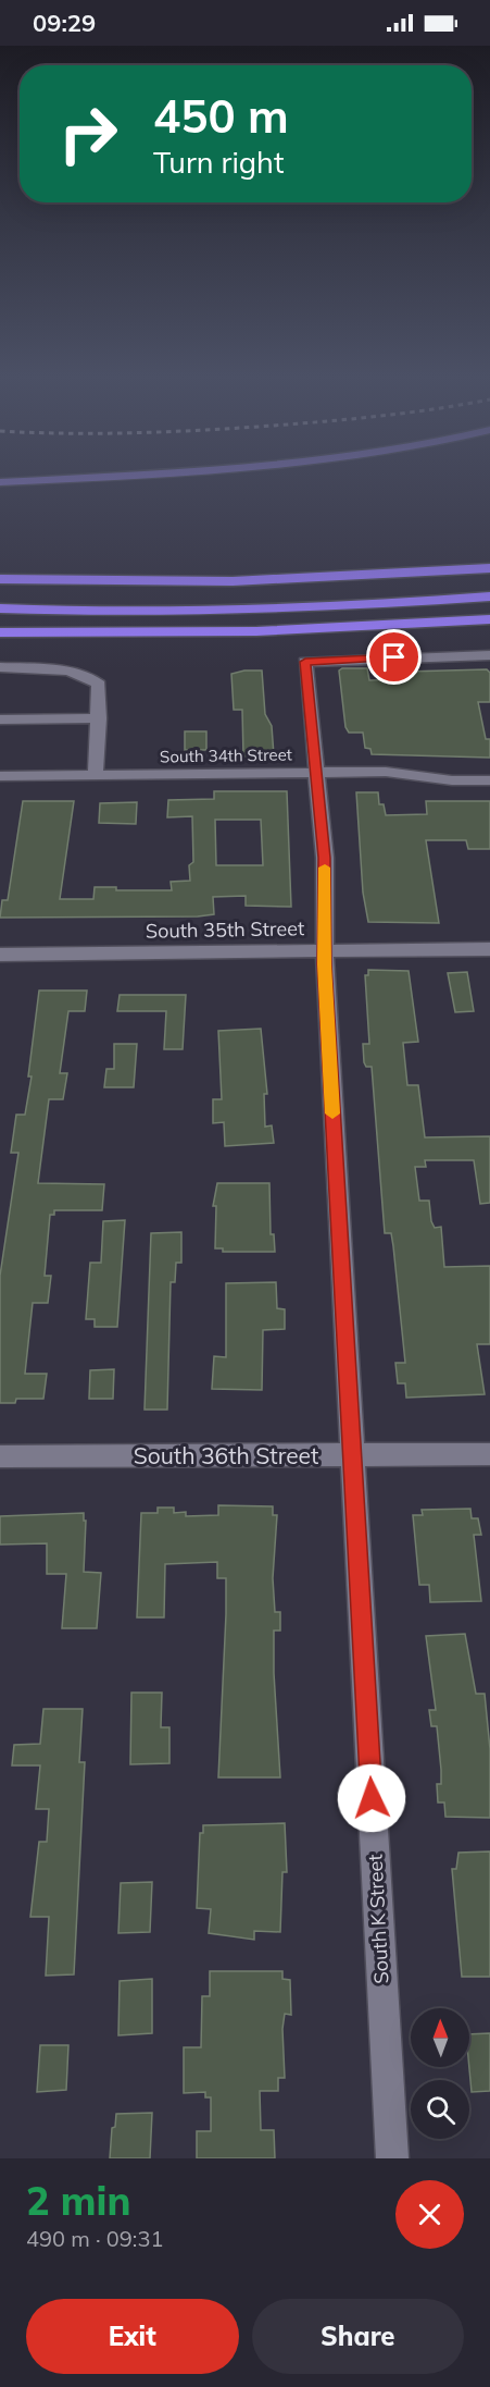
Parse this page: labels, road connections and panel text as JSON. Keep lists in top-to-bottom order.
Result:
{
  "streets": {
    "street": [
      "South 34th Street",
      "South 35th Street",
      "South 36th Street",
      "South K Street"
    ]
  },
  "crossings": [
    ["South 34th Street", "South K Street"],
    ["South 35th Street", "South K Street"],
    ["South 36th Street", "South K Street"]
  ],
  "north": "top",
  "page": {
    "status": "09:29",
    "turn": ["450 m", "Turn right"],
    "heading": ["2 min", "490 m · 09:31"],
    "buttons": ["Exit", "Share"]
  }
}
